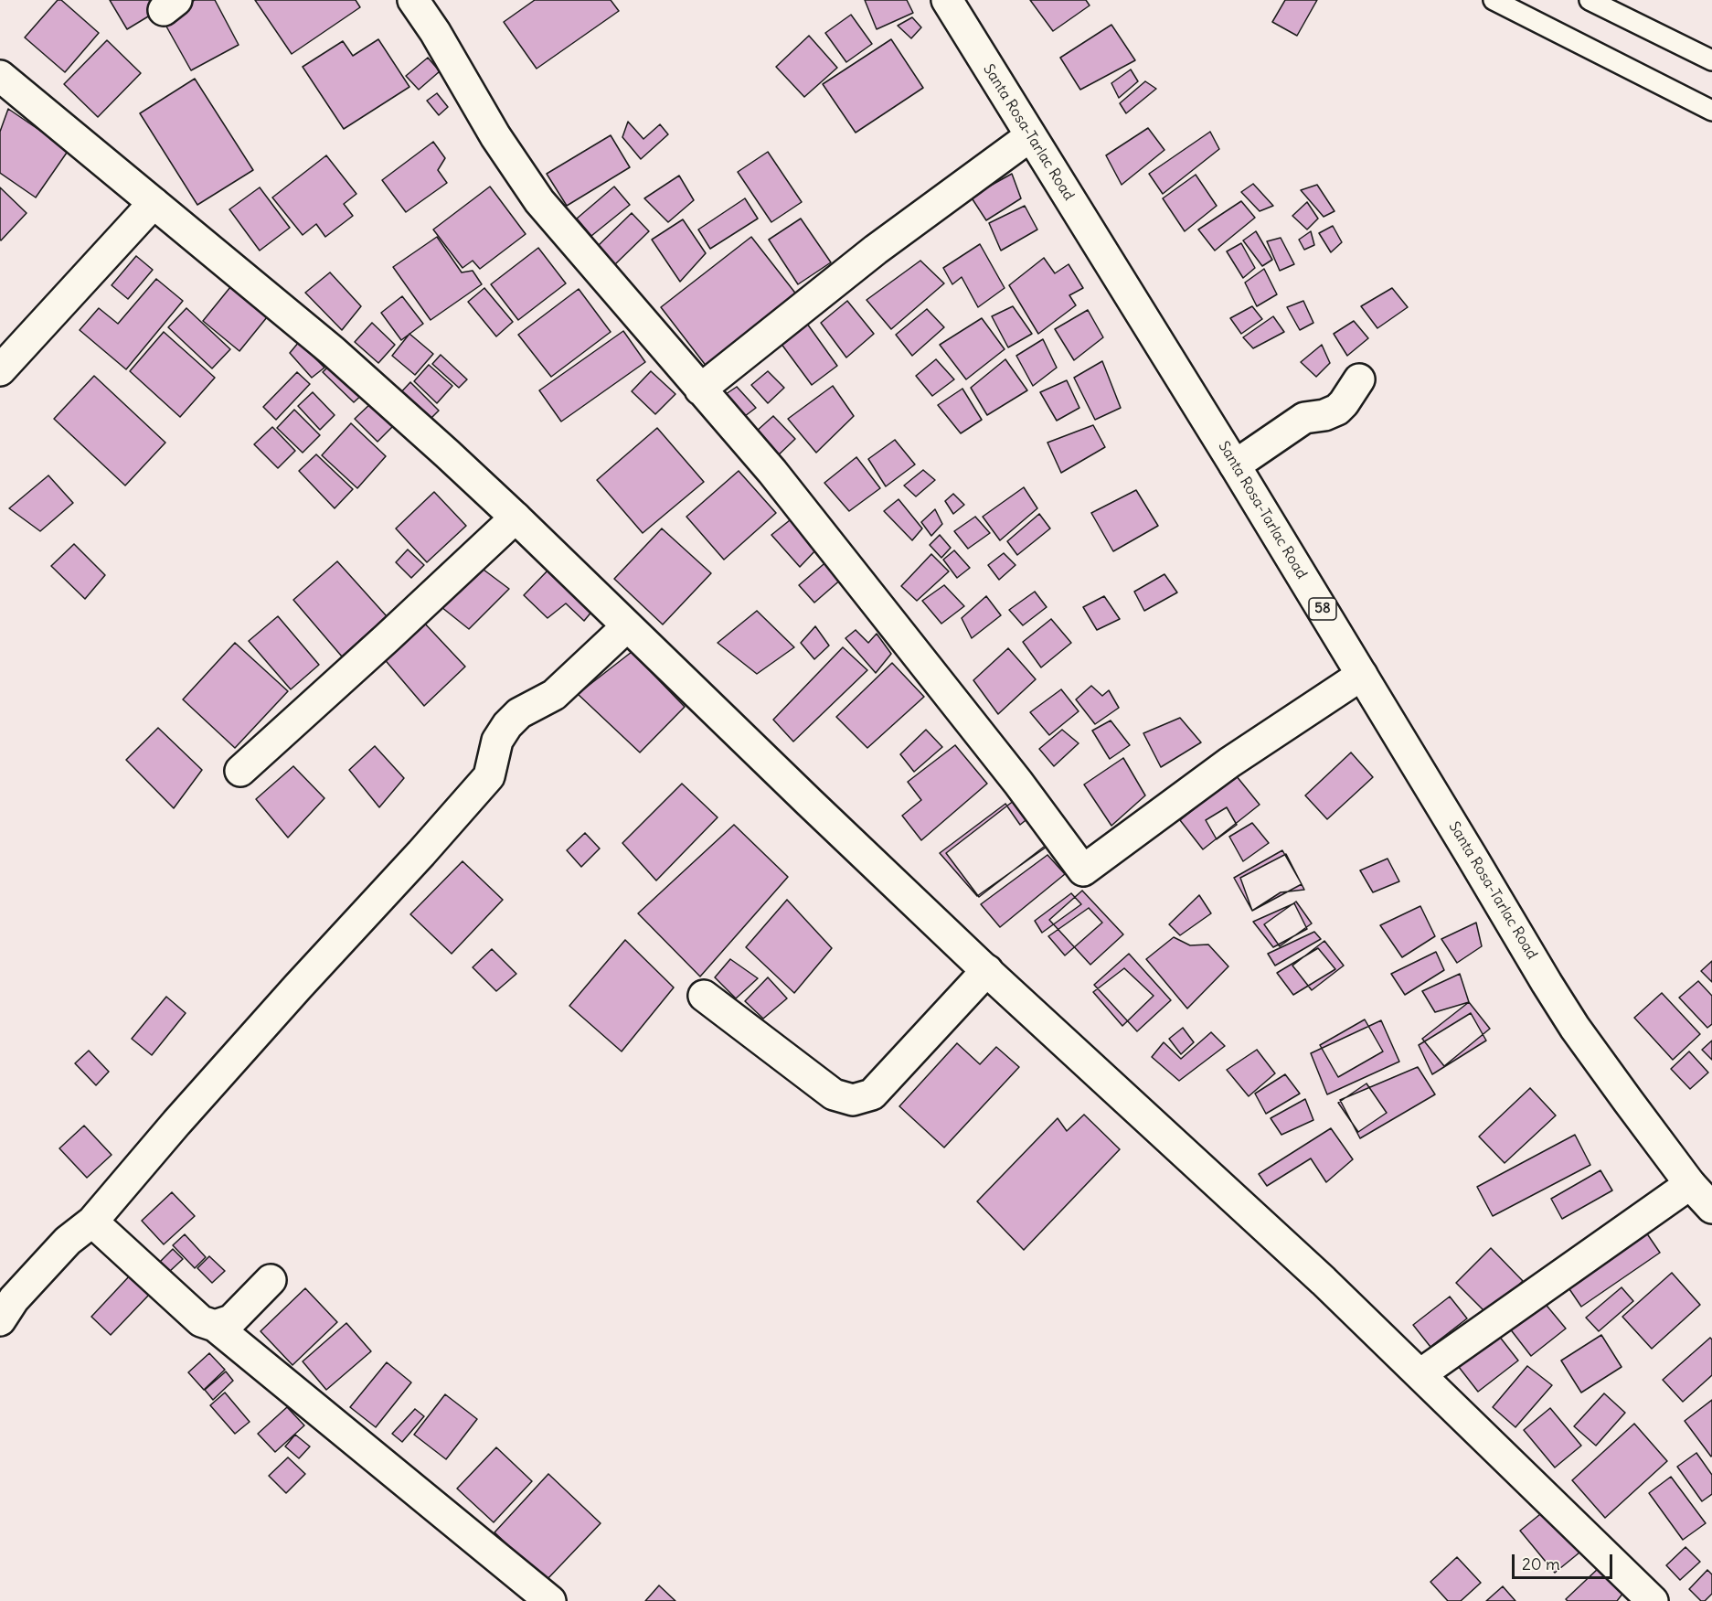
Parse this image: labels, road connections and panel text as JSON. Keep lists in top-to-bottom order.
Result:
{
  "streets": {
    "main road": ["Santa Rosa-Tarlac Road", "58"]
  },
  "scale_bar": "20 m"
}
